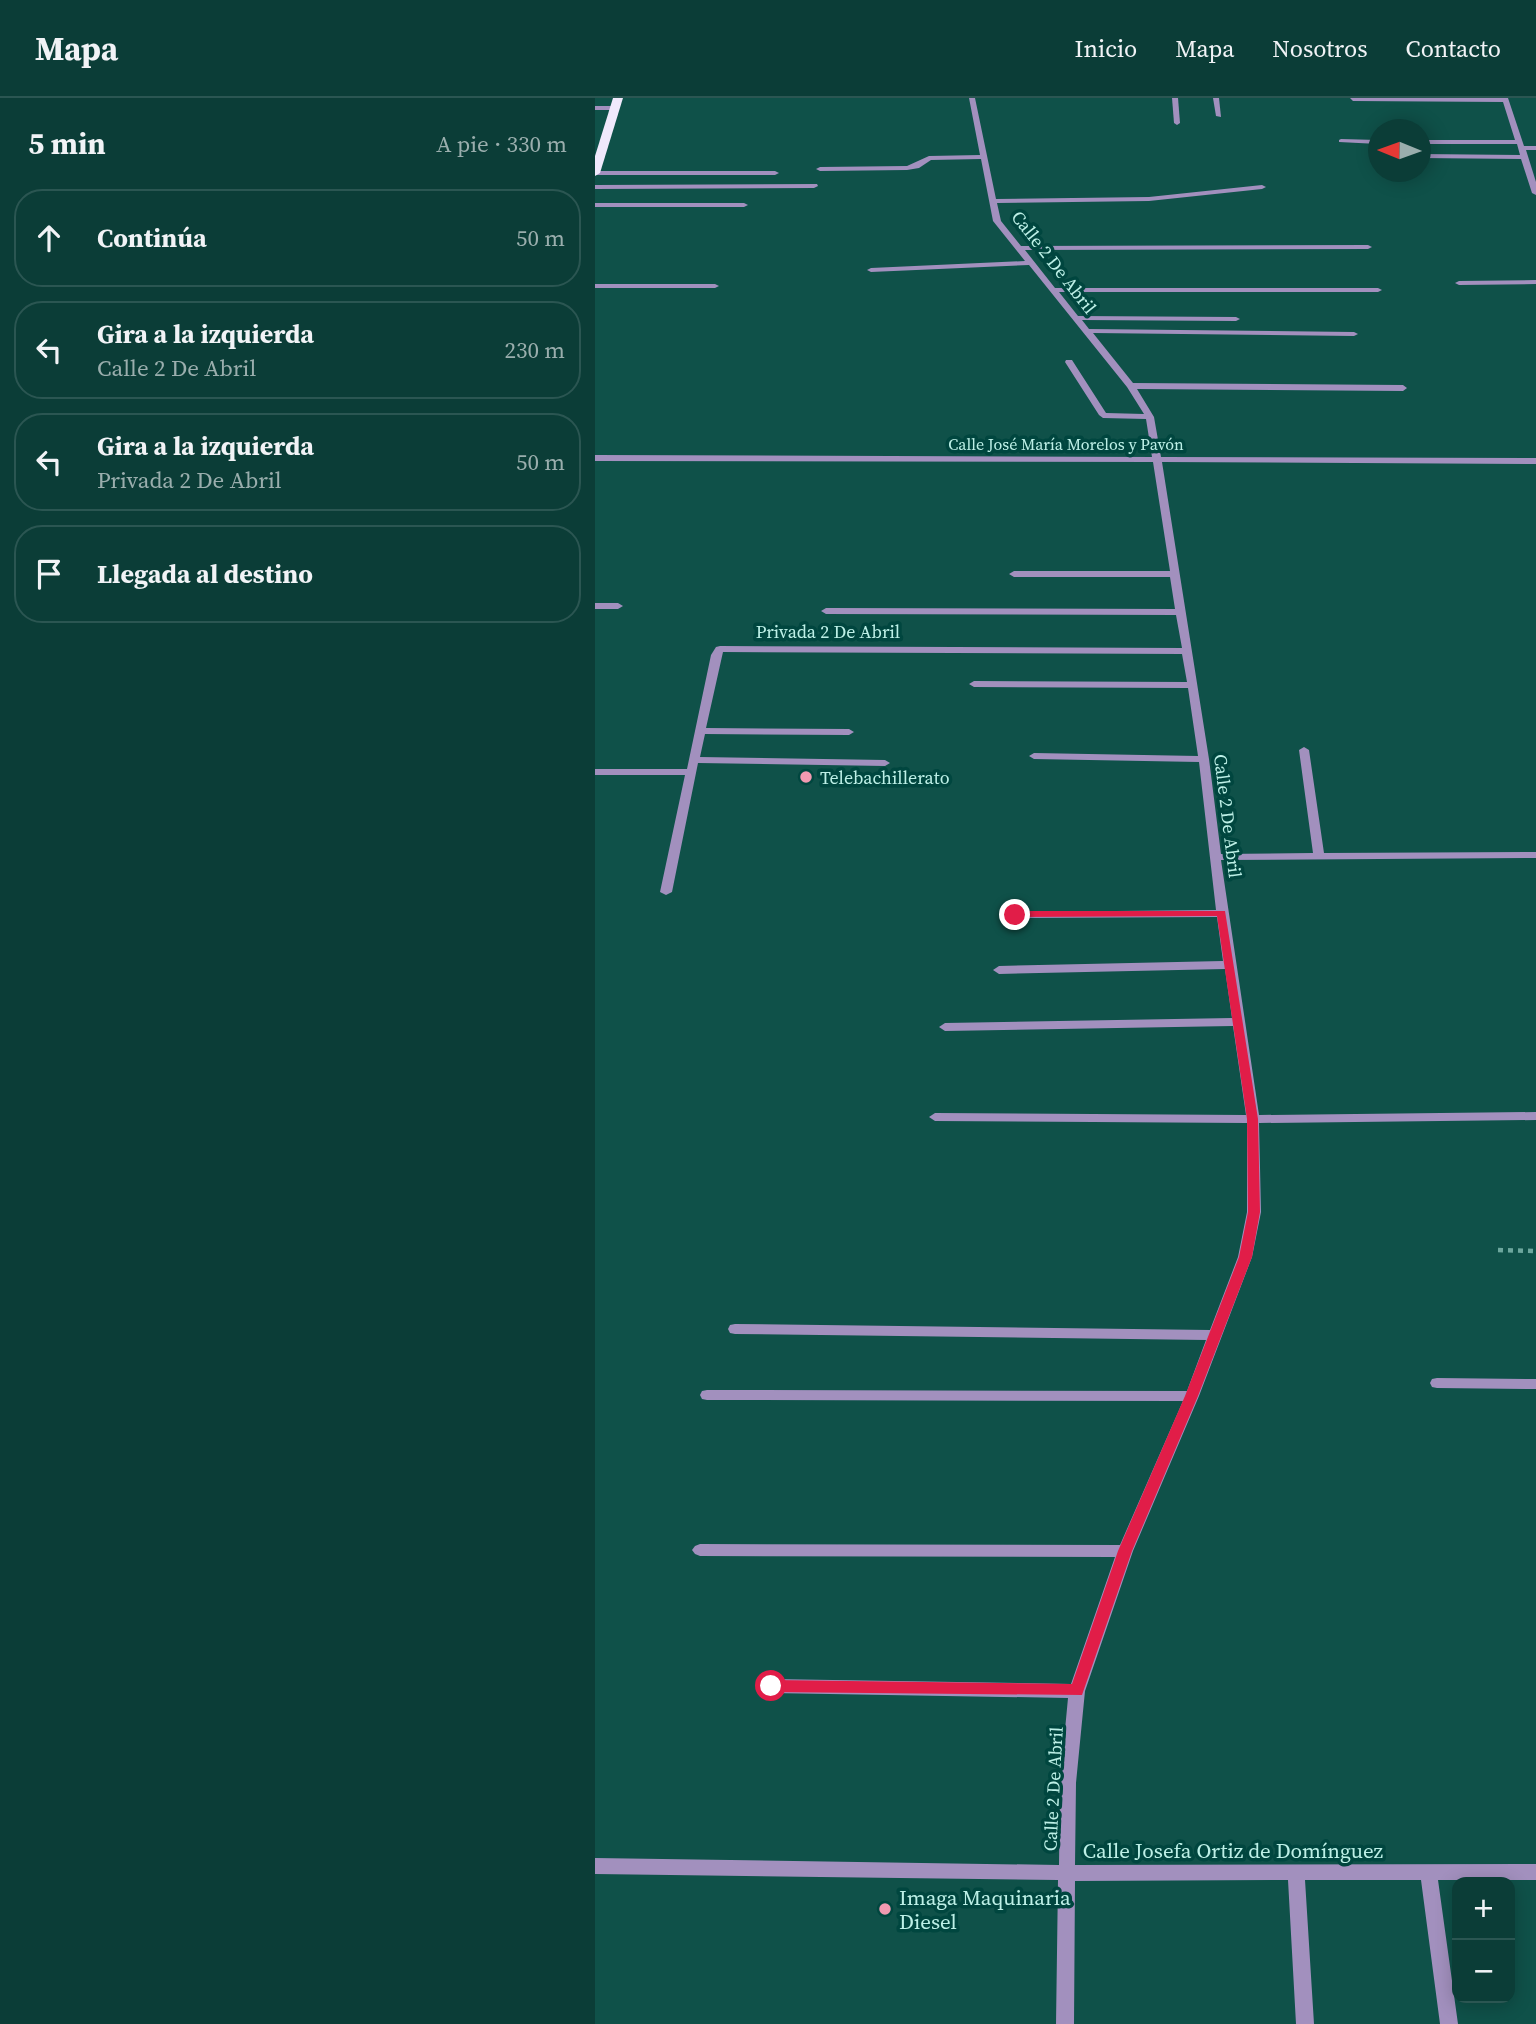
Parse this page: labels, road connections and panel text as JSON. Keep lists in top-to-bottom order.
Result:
{
  "streets": {
    "street": [
      "Calle 2 De Abril",
      "Calle José María Morelos y Pavón",
      "Privada 2 De Abril",
      "Calle Josefa Ortiz de Domínguez"
    ]
  },
  "crossings": [
    ["Calle 2 De Abril", "Calle José María Morelos y Pavón"],
    ["Calle 2 De Abril", "Privada 2 De Abril"],
    ["Calle 2 De Abril", "Calle Josefa Ortiz de Domínguez"]
  ],
  "places": ["Telebachillerato", "Imaga Maquinaria Diesel"],
  "north": "left",
  "page": {
    "header": "Mapa",
    "nav": [
      "Inicio",
      "Mapa",
      "Nosotros",
      "Contacto"
    ],
    "heading": ["5 min", "A pie · 330 m"],
    "list": [
      ["Continúa", "50 m"],
      ["Gira a la izquierda", "Calle 2 De Abril", "230 m"],
      ["Gira a la izquierda", "Privada 2 De Abril", "50 m"],
      "Llegada al destino"
    ],
    "map_buttons": ["+", "−"]
  }
}
